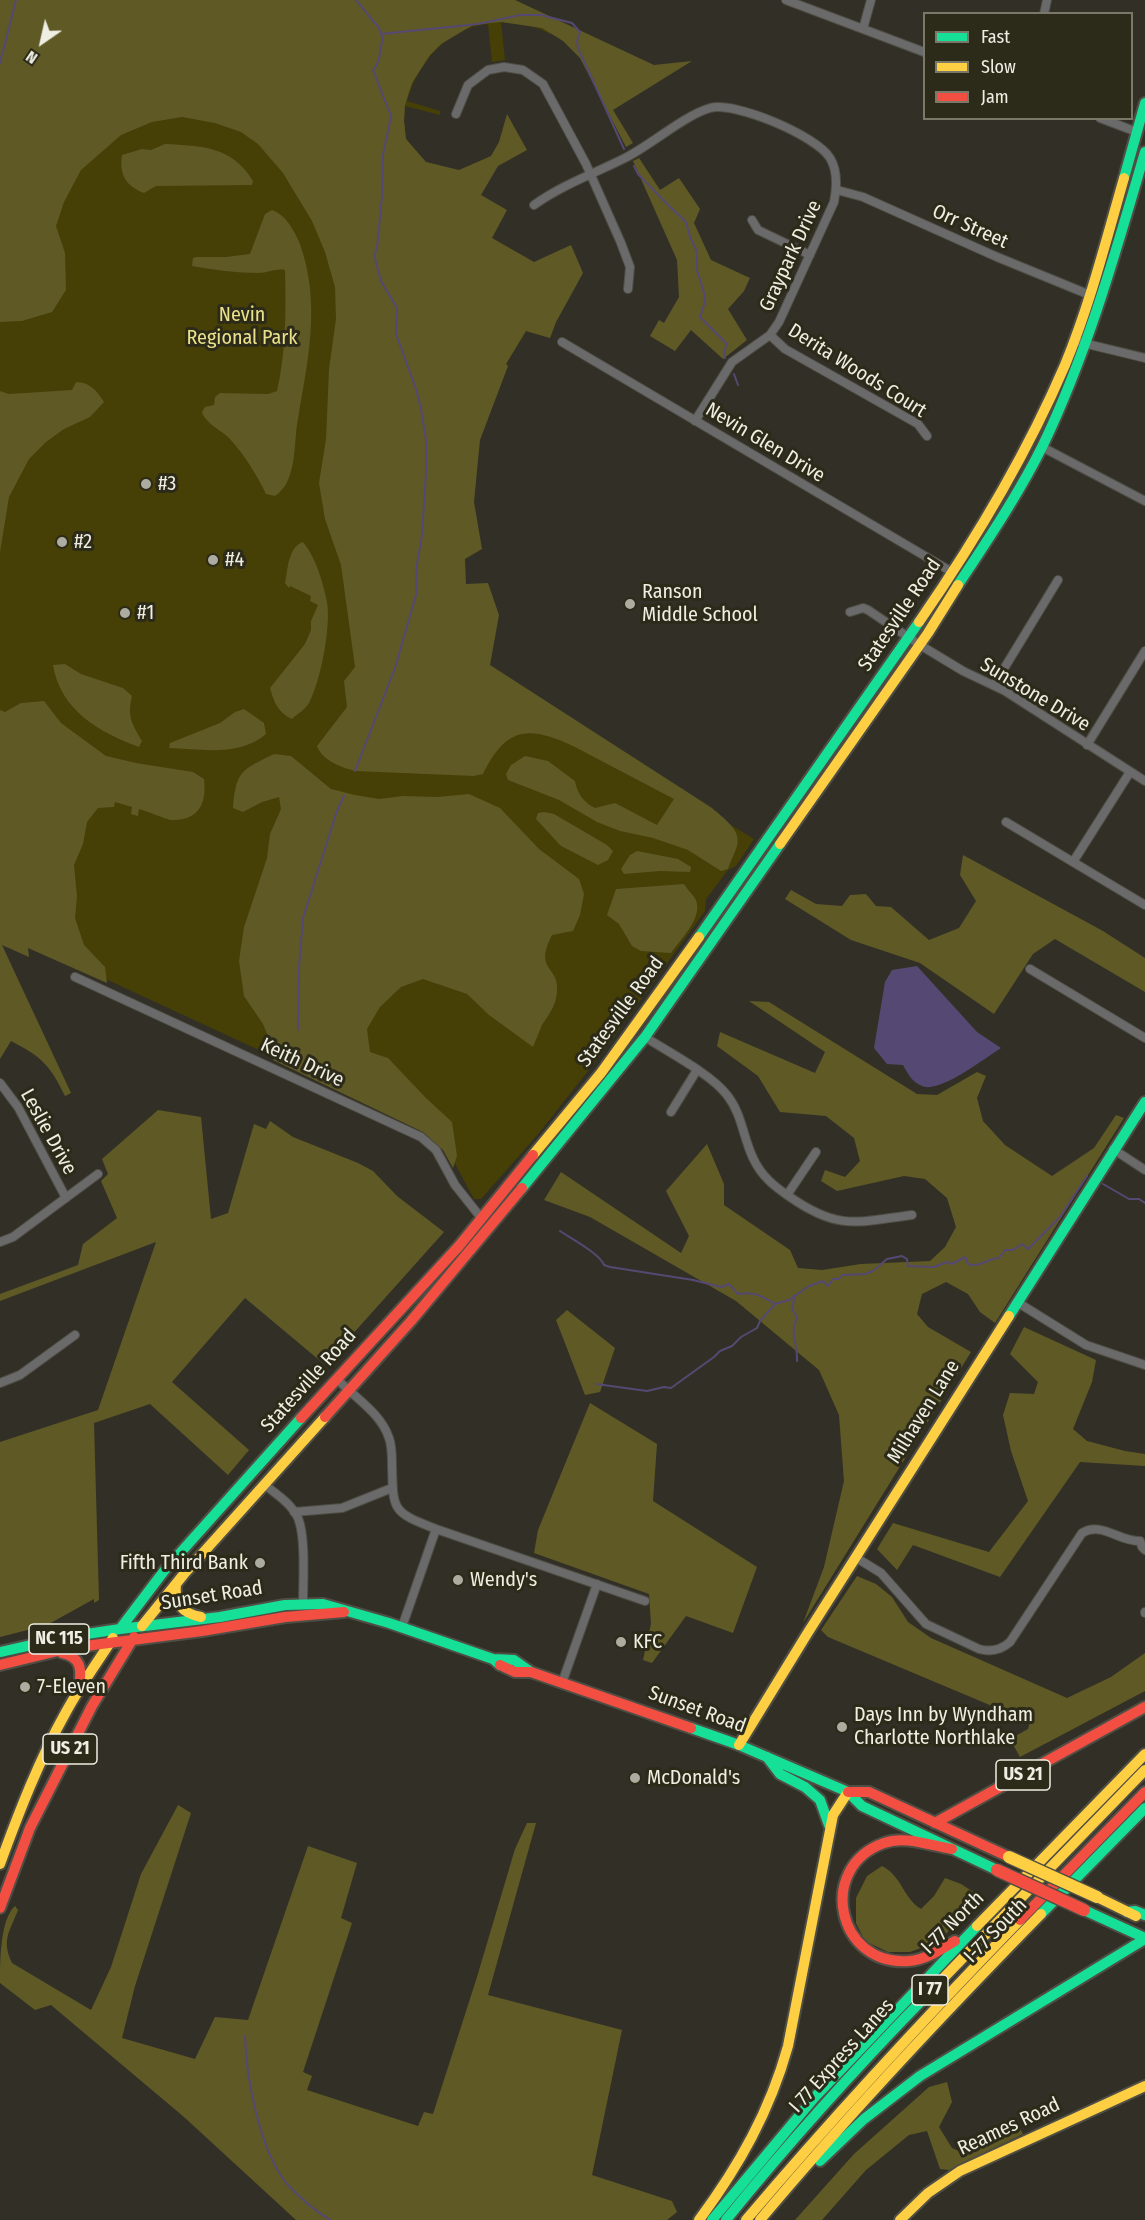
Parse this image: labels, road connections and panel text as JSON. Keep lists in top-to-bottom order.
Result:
{
  "streets": {
    "main road": [
      "Statesville Road",
      "Milhaven Lane",
      "Sunset Road",
      "NC 115",
      "US 21",
      "I-77 North",
      "I-77 South",
      "I 77",
      "I 77 Express Lanes",
      "Reames Road"
    ],
    "street": [
      "Orr Street",
      "Graypark Drive",
      "Derita Woods Court",
      "Nevin Glen Drive",
      "Sunstone Drive",
      "Keith Drive",
      "Leslie Drive"
    ]
  },
  "crossings": [
    ["Orr Street", "Graypark Drive"],
    ["Orr Street", "Statesville Road"],
    ["Graypark Drive", "Derita Woods Court"],
    ["Graypark Drive", "Nevin Glen Drive"],
    ["Nevin Glen Drive", "Statesville Road"],
    ["Statesville Road", "Sunstone Drive"],
    ["Statesville Road", "Keith Drive"],
    ["Statesville Road", "Sunset Road"],
    ["Statesville Road", "NC 115"],
    ["Milhaven Lane", "Sunset Road"],
    ["Sunset Road", "NC 115"],
    ["Sunset Road", "US 21"]
  ],
  "parks": ["Nevin Regional Park"],
  "places": [
    "#3",
    "#2",
    "#4",
    "Ranson Middle School",
    "#1",
    "Fifth Third Bank",
    "Wendy's",
    "KFC",
    "7-Eleven",
    "Days Inn by Wyndham Charlotte Northlake",
    "McDonald's"
  ],
  "legend": ["Fast", "Slow", "Jam"],
  "north": "bottom left"
}
